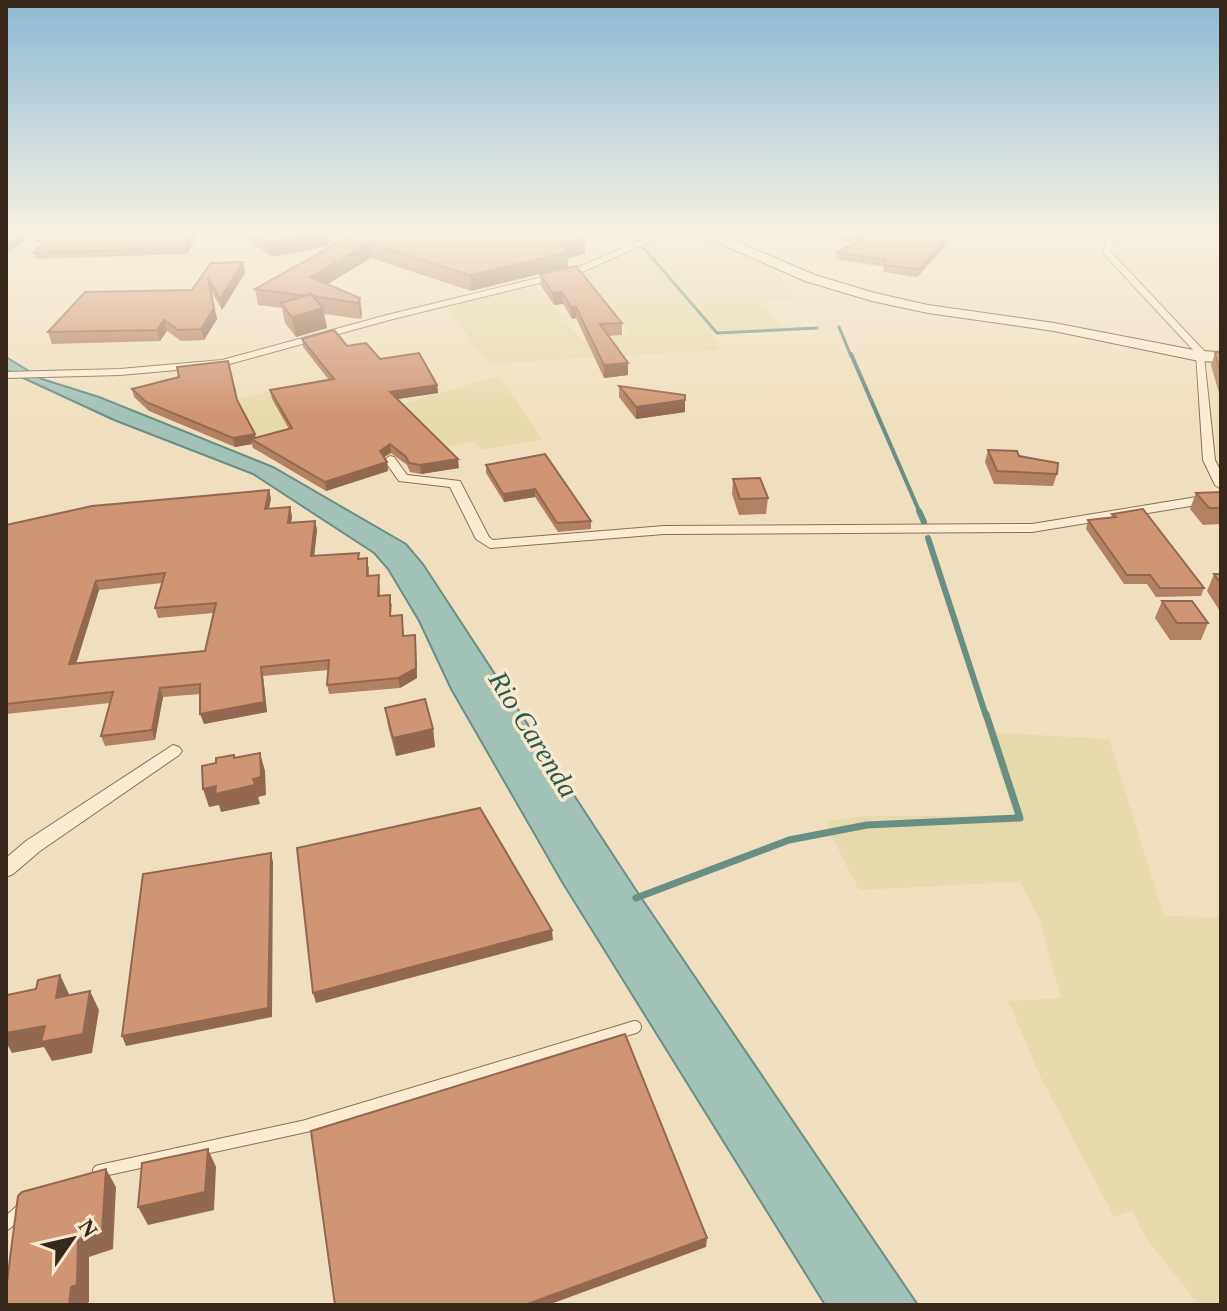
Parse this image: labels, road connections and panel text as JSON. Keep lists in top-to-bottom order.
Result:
{
  "water": ["Rio Carenda"],
  "north": "top right"
}
